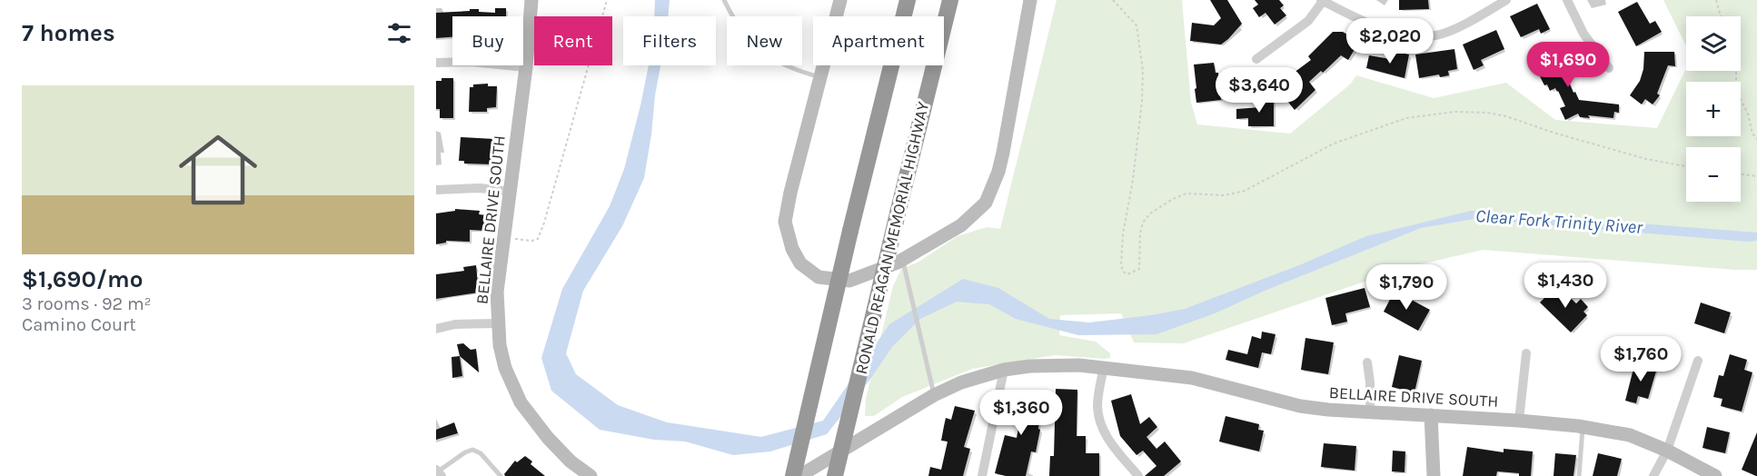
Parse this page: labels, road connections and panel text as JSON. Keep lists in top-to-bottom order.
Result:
{
  "streets": {
    "highway": ["RONALD REAGAN MEMORIAL HIGHWAY"],
    "street": ["BELLAIRE DRIVE SOUTH"]
  },
  "water": ["Clear Fork Trinity River"],
  "page": {
    "heading": "7 homes",
    "map_buttons": ["+", "−"],
    "chip": [
      "Buy",
      "Rent",
      "Filters",
      "New",
      "Apartment"
    ],
    "price": [
      "$2,020",
      "$1,690",
      "$3,640",
      "$1,430",
      "$1,790",
      "$1,760",
      "$1,360"
    ],
    "list": [
      {
        "name": "$1,690/mo",
        "note": "3 rooms · 92 m² · Camino Court"
      }
    ]
  }
}
